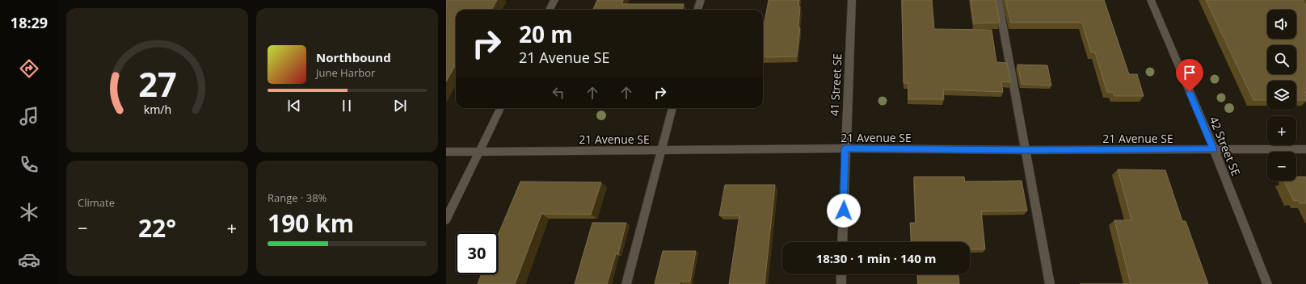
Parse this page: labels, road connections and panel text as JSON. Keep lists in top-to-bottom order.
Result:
{
  "streets": {
    "street": ["41 Street SE", "21 Avenue SE", "42 Street SE"]
  },
  "crossings": [
    ["41 Street SE", "21 Avenue SE"],
    ["21 Avenue SE", "42 Street SE"]
  ],
  "page": {
    "tabs": "18:29",
    "map_buttons": ["+", "−"],
    "turn": ["20 m", "21 Avenue SE"],
    "song": ["Northbound", "June Harbor"],
    "tile": [
      "Climate",
      ["Range · 38%", "190 km"]
    ],
    "heat": ["−", "22°", "+"],
    "limit": "30",
    "trip": "18:30 · 1 min · 140 m",
    "gauge": ["27", "km/h"]
  }
}
